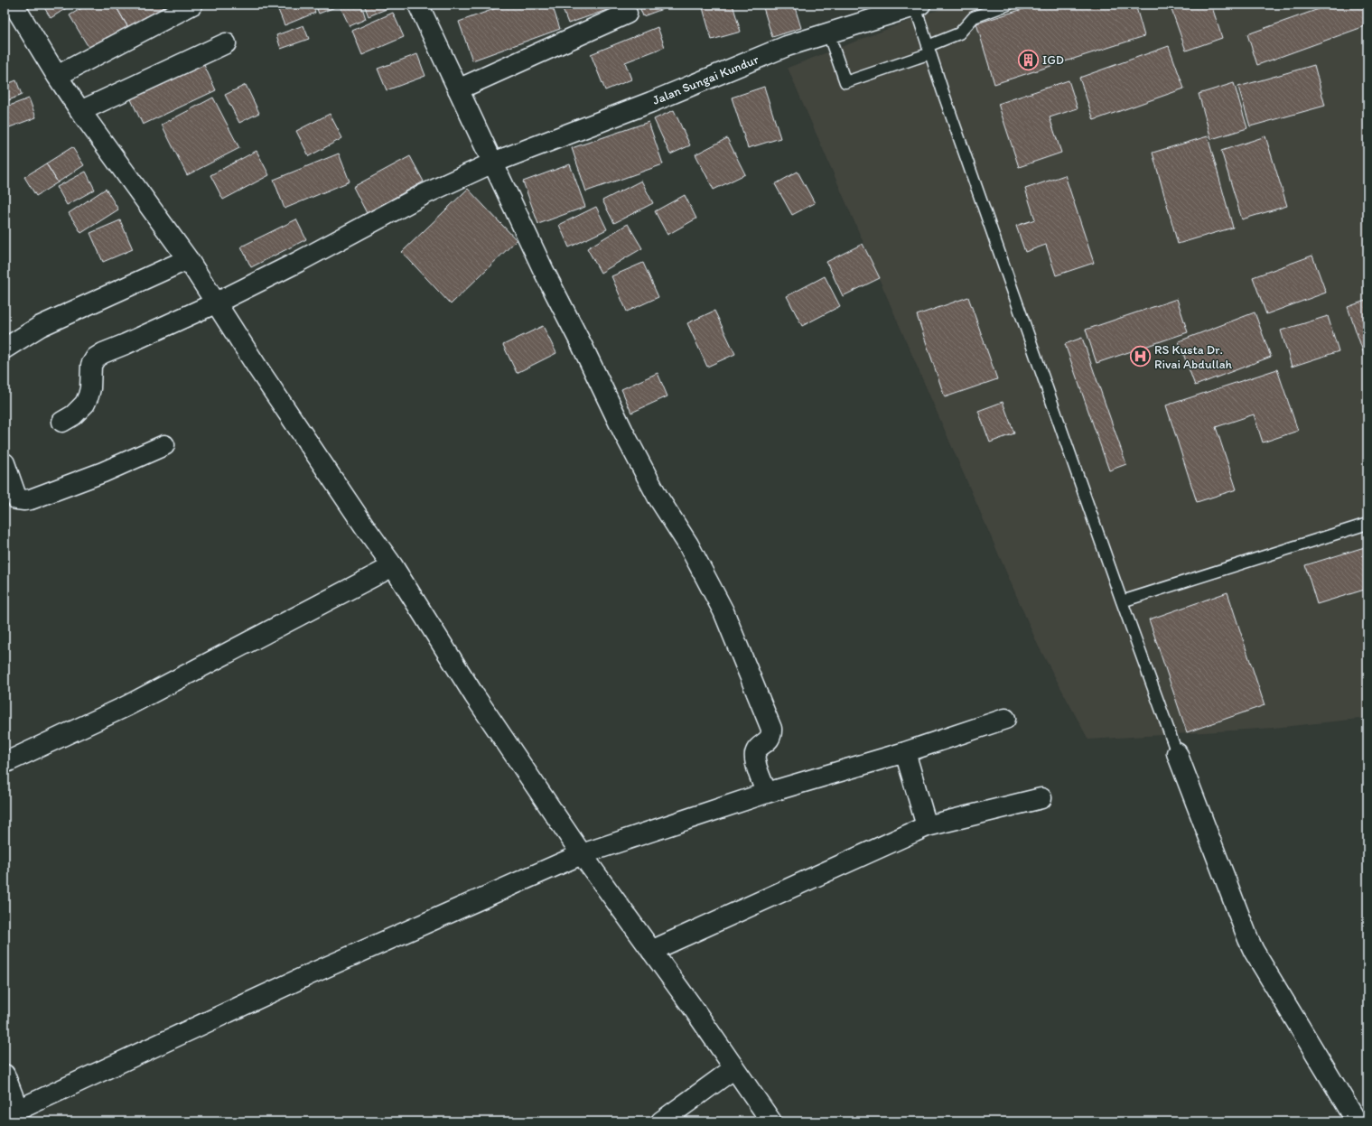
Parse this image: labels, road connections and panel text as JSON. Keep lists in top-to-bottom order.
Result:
{
  "streets": {
    "street": ["Jalan Sungai Kundur"]
  },
  "places": {
    "building": ["IGD"],
    "hospital": ["RS Kusta Dr. Rivai Abdullah"]
  }
}
